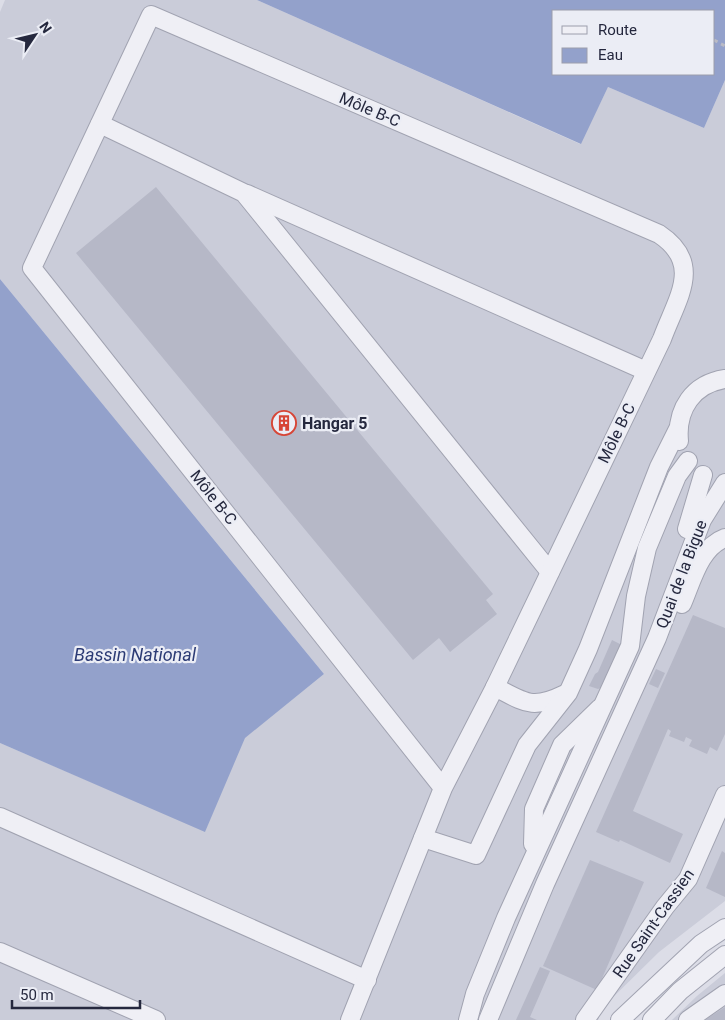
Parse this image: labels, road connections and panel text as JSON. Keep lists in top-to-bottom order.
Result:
{
  "streets": {
    "street": ["Môle B-C", "Quai de la Bigue", "Rue Saint-Cassien"]
  },
  "water": ["Bassin National"],
  "places": {
    "building": ["Hangar 5"]
  },
  "legend": ["Route", "Eau"],
  "scale_bar": "50 m",
  "north": "top right"
}
